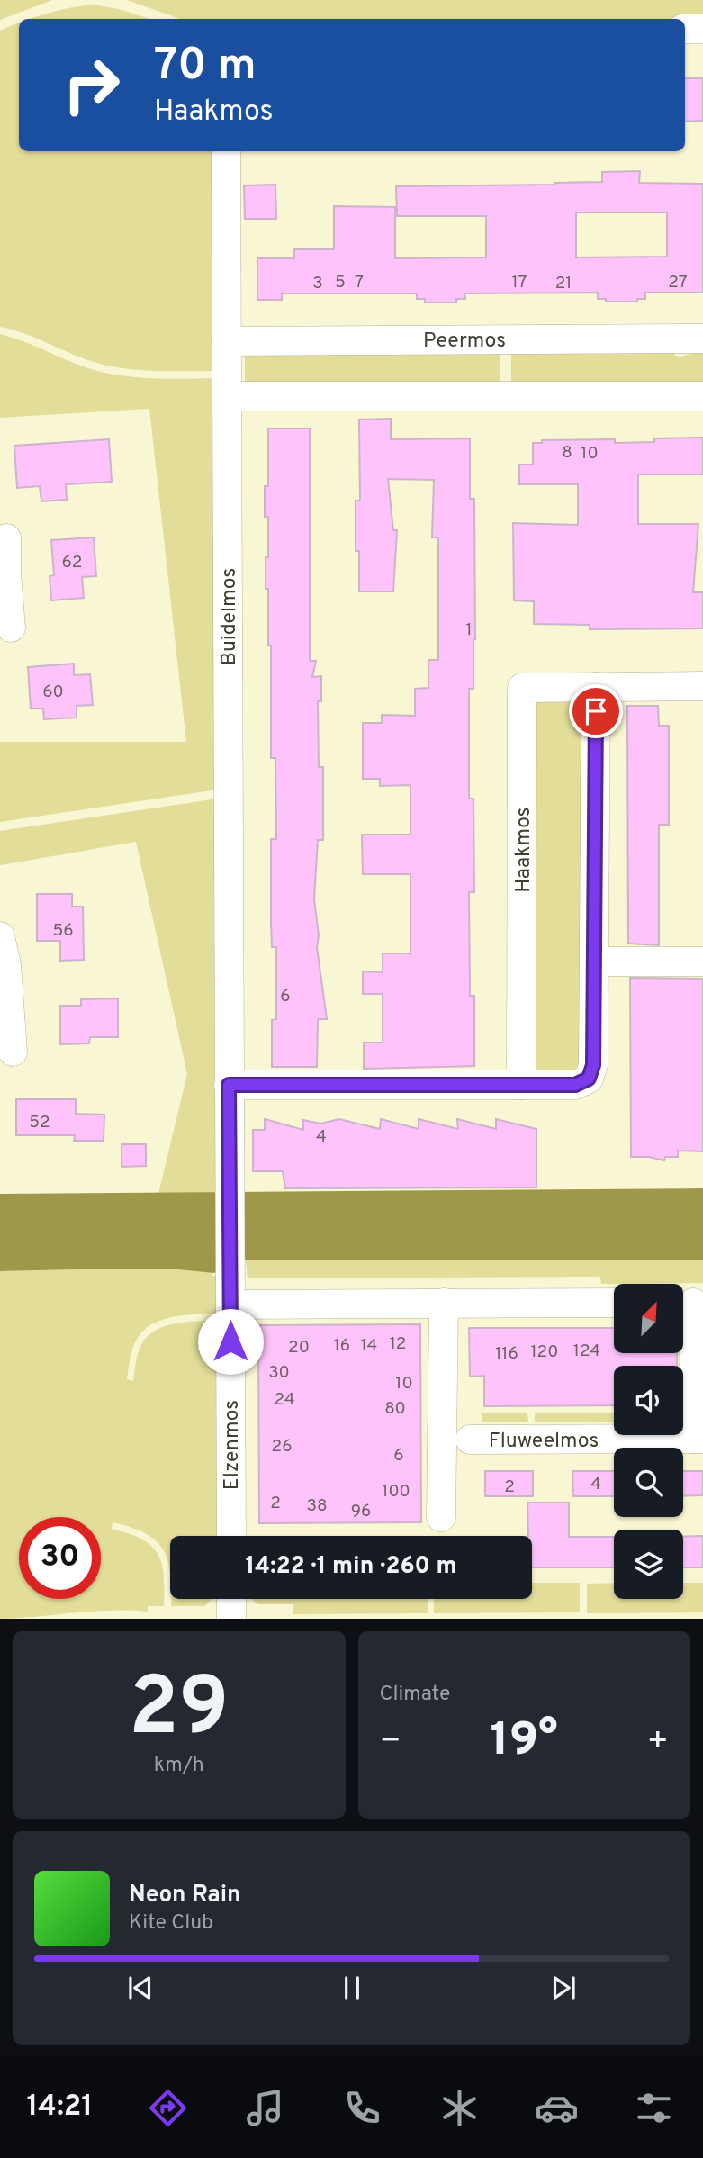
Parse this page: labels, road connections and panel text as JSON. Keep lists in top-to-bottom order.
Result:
{
  "streets": {
    "street": [
      "Peermos",
      "Buidelmos",
      "Haakmos",
      "Fluweelmos",
      "Elzenmos"
    ]
  },
  "crossings": [
    ["Peermos", "Buidelmos"],
    ["Buidelmos", "Elzenmos"]
  ],
  "house_numbers": [
    "5",
    "7",
    "17",
    "27",
    "3",
    "21",
    "8",
    "10",
    "62",
    "1",
    "60",
    "56",
    "6",
    "52",
    "4",
    "12",
    "16",
    "14",
    "20",
    "124",
    "120",
    "116",
    "30",
    "10",
    "24",
    "80",
    "26",
    "6",
    "4",
    "2",
    "100",
    "2",
    "38",
    "96"
  ],
  "north": "top right",
  "page": {
    "turn": ["70 m", "Haakmos"],
    "limit": "30",
    "trip": "14:22 · 1 min · 260 m",
    "tile": [
      ["29", "km/h"],
      "Climate"
    ],
    "heat": ["−", "19°", "+"],
    "song": ["Neon Rain", "Kite Club"],
    "tabs": "14:21"
  }
}
